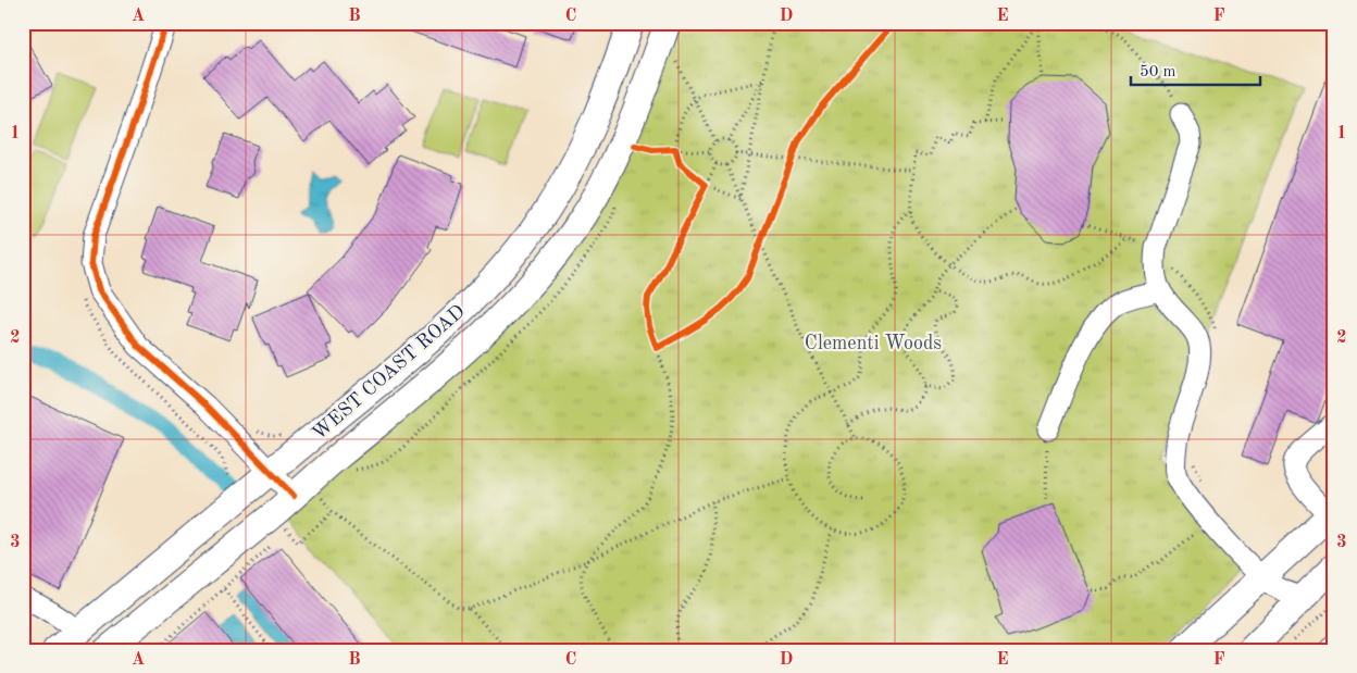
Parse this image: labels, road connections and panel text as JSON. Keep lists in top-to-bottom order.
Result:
{
  "streets": {
    "main road": ["WEST COAST ROAD"]
  },
  "parks": ["Clementi Woods"],
  "scale_bar": "50 m",
  "grid": {
    "columns": [
      "A",
      "B",
      "C",
      "D",
      "E",
      "F"
    ],
    "rows": ["1", "2", "3"]
  }
}
